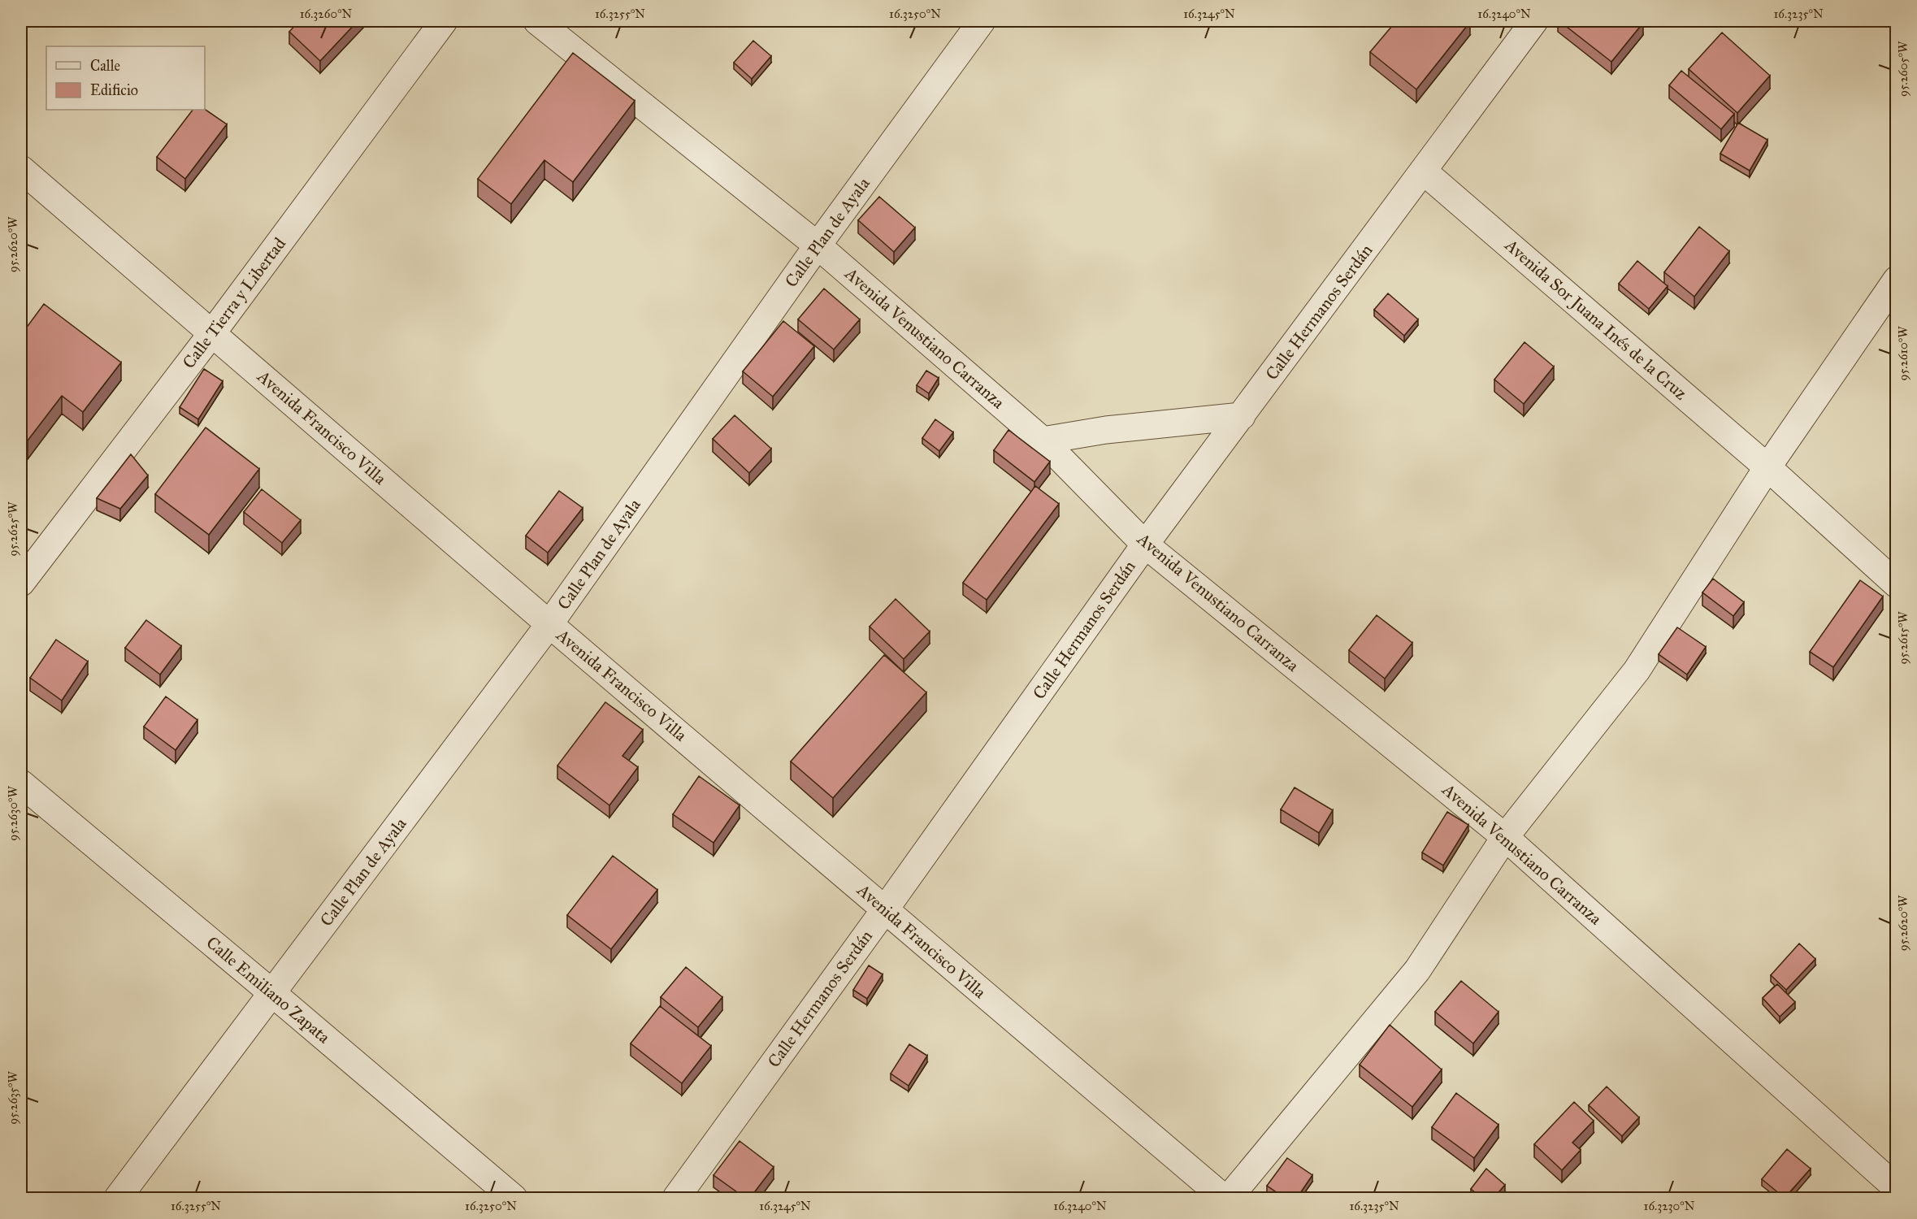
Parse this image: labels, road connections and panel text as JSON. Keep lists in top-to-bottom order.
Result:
{
  "streets": {
    "street": [
      "Calle Plan de Ayala",
      "Calle Tierra y Libertad",
      "Calle Hermanos Serdán",
      "Avenida Sor Juana Inés de la Cruz",
      "Avenida Venustiano Carranza",
      "Avenida Francisco Villa",
      "Calle Emiliano Zapata"
    ]
  },
  "crossings": [
    ["Calle Plan de Ayala", "Avenida Venustiano Carranza"],
    ["Calle Plan de Ayala", "Avenida Francisco Villa"],
    ["Calle Plan de Ayala", "Calle Emiliano Zapata"],
    ["Calle Tierra y Libertad", "Avenida Francisco Villa"],
    ["Calle Hermanos Serdán", "Avenida Sor Juana Inés de la Cruz"],
    ["Calle Hermanos Serdán", "Avenida Venustiano Carranza"],
    ["Calle Hermanos Serdán", "Avenida Francisco Villa"]
  ],
  "legend": ["Calle", "Edificio"],
  "coordinates": [
    "16.3260°N",
    "16.3255°N",
    "16.3250°N",
    "16.3245°N",
    "16.3240°N",
    "16.3235°N",
    "95.2605°W",
    "95.2620°W",
    "95.2610°W",
    "95.2625°W",
    "95.2615°W",
    "95.2630°W",
    "95.2635°W",
    "16.3230°N"
  ]
}
